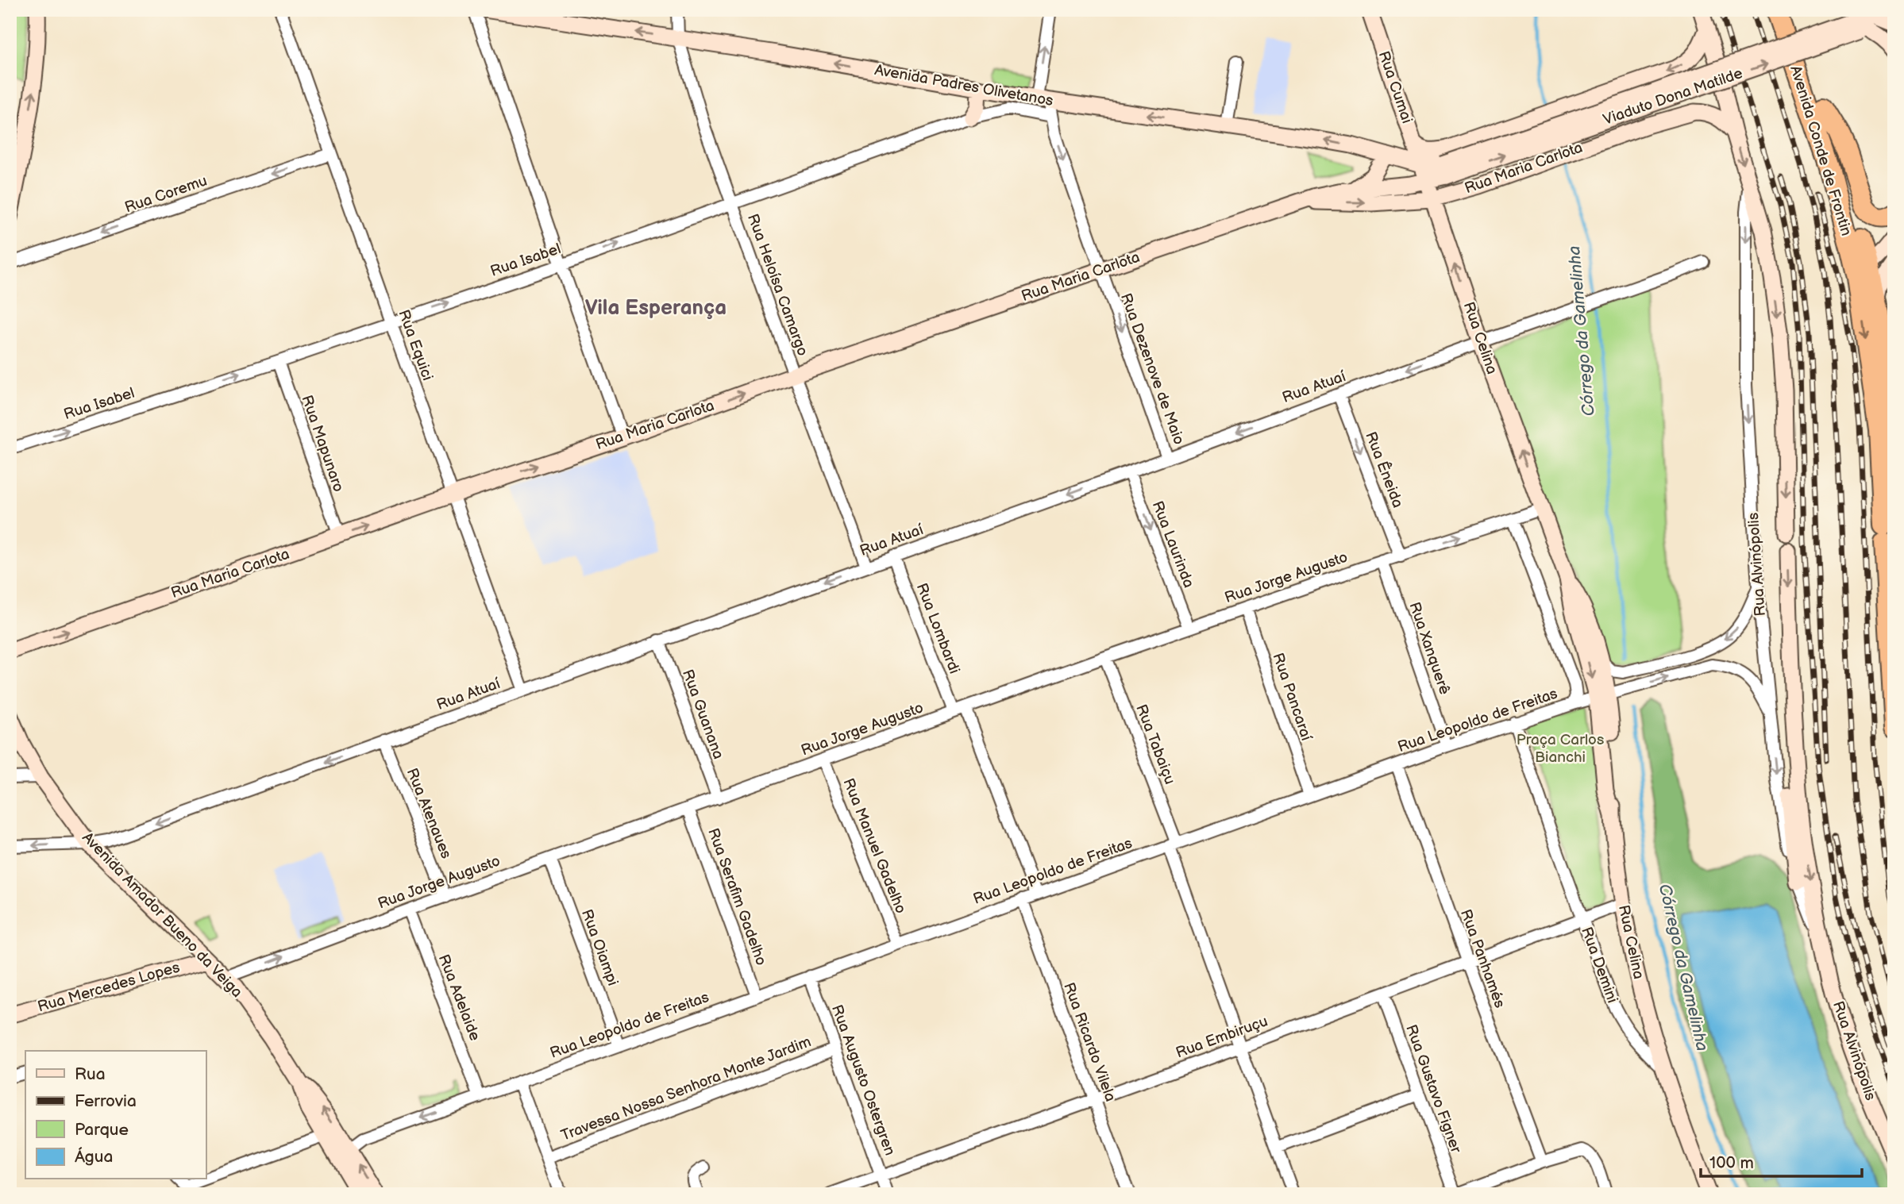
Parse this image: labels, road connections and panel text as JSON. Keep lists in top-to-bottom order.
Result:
{
  "streets": {
    "highway": ["Avenida Conde de Frontin"],
    "street": [
      "Avenida Padres Olivetanos",
      "Rua Cumai",
      "Viaduto Dona Matilde",
      "Rua Maria Carlota",
      "Rua Coremu",
      "Rua Isabel",
      "Rua Heloísa Camargo",
      "Rua Celina",
      "Rua Equici",
      "Rua Dezenove de Maio",
      "Rua Atuaí",
      "Rua Mapunaro",
      "Rua Êneida",
      "Rua Laurinda",
      "Rua Alvinópolis",
      "Rua Jorge Augusto",
      "Rua Lombardi",
      "Rua Xanquerê",
      "Rua Pancaraí",
      "Rua Guanana",
      "Rua Leopoldo de Freitas",
      "Rua Tabaiçu",
      "Rua Atenaues",
      "Rua Manuel Gadelho",
      "Rua Serafim Gadelho",
      "Avenida Amador Bueno da Veiga",
      "Rua Oiampi",
      "Rua Panhamés",
      "Rua Demini",
      "Rua Mercedes Lopes",
      "Rua Adelaide",
      "Rua Embiruçu",
      "Rua Ricardo Vilela",
      "Rua Augusto Ostergren",
      "Travessa Nossa Senhora Monte Jardim",
      "Rua Gustavo Figner"
    ]
  },
  "crossings": [
    ["Avenida Padres Olivetanos", "Rua Cumai"],
    ["Avenida Padres Olivetanos", "Viaduto Dona Matilde"],
    ["Avenida Padres Olivetanos", "Rua Maria Carlota"],
    ["Avenida Padres Olivetanos", "Rua Heloísa Camargo"],
    ["Avenida Padres Olivetanos", "Rua Celina"],
    ["Avenida Padres Olivetanos", "Rua Dezenove de Maio"],
    ["Rua Cumai", "Rua Celina"],
    ["Viaduto Dona Matilde", "Rua Maria Carlota"],
    ["Rua Maria Carlota", "Rua Heloísa Camargo"],
    ["Rua Maria Carlota", "Rua Celina"],
    ["Rua Maria Carlota", "Rua Equici"],
    ["Rua Maria Carlota", "Rua Dezenove de Maio"],
    ["Rua Maria Carlota", "Rua Mapunaro"],
    ["Rua Maria Carlota", "Rua Alvinópolis"],
    ["Rua Coremu", "Rua Equici"],
    ["Rua Isabel", "Rua Heloísa Camargo"],
    ["Rua Isabel", "Rua Equici"],
    ["Rua Isabel", "Rua Dezenove de Maio"],
    ["Rua Isabel", "Rua Mapunaro"],
    ["Rua Heloísa Camargo", "Rua Atuaí"],
    ["Rua Celina", "Rua Atuaí"],
    ["Rua Celina", "Rua Leopoldo de Freitas"],
    ["Rua Celina", "Rua Demini"],
    ["Rua Celina", "Rua Embiruçu"],
    ["Rua Equici", "Rua Atuaí"],
    ["Rua Dezenove de Maio", "Rua Atuaí"],
    ["Rua Atuaí", "Rua Êneida"],
    ["Rua Atuaí", "Rua Laurinda"],
    ["Rua Atuaí", "Rua Lombardi"],
    ["Rua Atuaí", "Rua Guanana"],
    ["Rua Atuaí", "Rua Atenaues"],
    ["Rua Atuaí", "Avenida Amador Bueno da Veiga"],
    ["Rua Êneida", "Rua Jorge Augusto"],
    ["Rua Laurinda", "Rua Jorge Augusto"],
    ["Rua Alvinópolis", "Rua Leopoldo de Freitas"],
    ["Rua Jorge Augusto", "Rua Lombardi"],
    ["Rua Jorge Augusto", "Rua Xanquerê"],
    ["Rua Jorge Augusto", "Rua Pancaraí"],
    ["Rua Jorge Augusto", "Rua Guanana"],
    ["Rua Jorge Augusto", "Rua Tabaiçu"],
    ["Rua Jorge Augusto", "Rua Atenaues"],
    ["Rua Jorge Augusto", "Rua Manuel Gadelho"],
    ["Rua Jorge Augusto", "Rua Serafim Gadelho"],
    ["Rua Jorge Augusto", "Avenida Amador Bueno da Veiga"],
    ["Rua Jorge Augusto", "Rua Oiampi"],
    ["Rua Jorge Augusto", "Rua Adelaide"],
    ["Rua Xanquerê", "Rua Leopoldo de Freitas"],
    ["Rua Pancaraí", "Rua Leopoldo de Freitas"],
    ["Rua Leopoldo de Freitas", "Rua Tabaiçu"],
    ["Rua Leopoldo de Freitas", "Rua Manuel Gadelho"],
    ["Rua Leopoldo de Freitas", "Rua Serafim Gadelho"],
    ["Rua Leopoldo de Freitas", "Avenida Amador Bueno da Veiga"],
    ["Rua Leopoldo de Freitas", "Rua Oiampi"],
    ["Rua Leopoldo de Freitas", "Rua Panhamés"],
    ["Rua Leopoldo de Freitas", "Rua Demini"],
    ["Rua Leopoldo de Freitas", "Rua Adelaide"],
    ["Rua Leopoldo de Freitas", "Rua Ricardo Vilela"],
    ["Rua Leopoldo de Freitas", "Rua Augusto Ostergren"],
    ["Rua Tabaiçu", "Rua Embiruçu"],
    ["Avenida Amador Bueno da Veiga", "Rua Mercedes Lopes"],
    ["Rua Panhamés", "Rua Embiruçu"],
    ["Rua Demini", "Rua Embiruçu"],
    ["Rua Embiruçu", "Rua Ricardo Vilela"],
    ["Rua Embiruçu", "Rua Augusto Ostergren"],
    ["Rua Embiruçu", "Rua Gustavo Figner"],
    ["Rua Augusto Ostergren", "Travessa Nossa Senhora Monte Jardim"]
  ],
  "one_way": [
    "Avenida Padres Olivetanos",
    "Rua Maria Carlota",
    "Rua Coremu",
    "Rua Isabel",
    "Rua Atuaí",
    "Rua Êneida",
    "Rua Laurinda"
  ],
  "districts": ["Vila Esperança"],
  "water": ["Córrego da Gamelinha"],
  "parks": ["Praça Carlos Bianchi"],
  "legend": [
    "Rua",
    "Ferrovia",
    "Parque",
    "Água"
  ],
  "scale_bar": "100 m"
}
